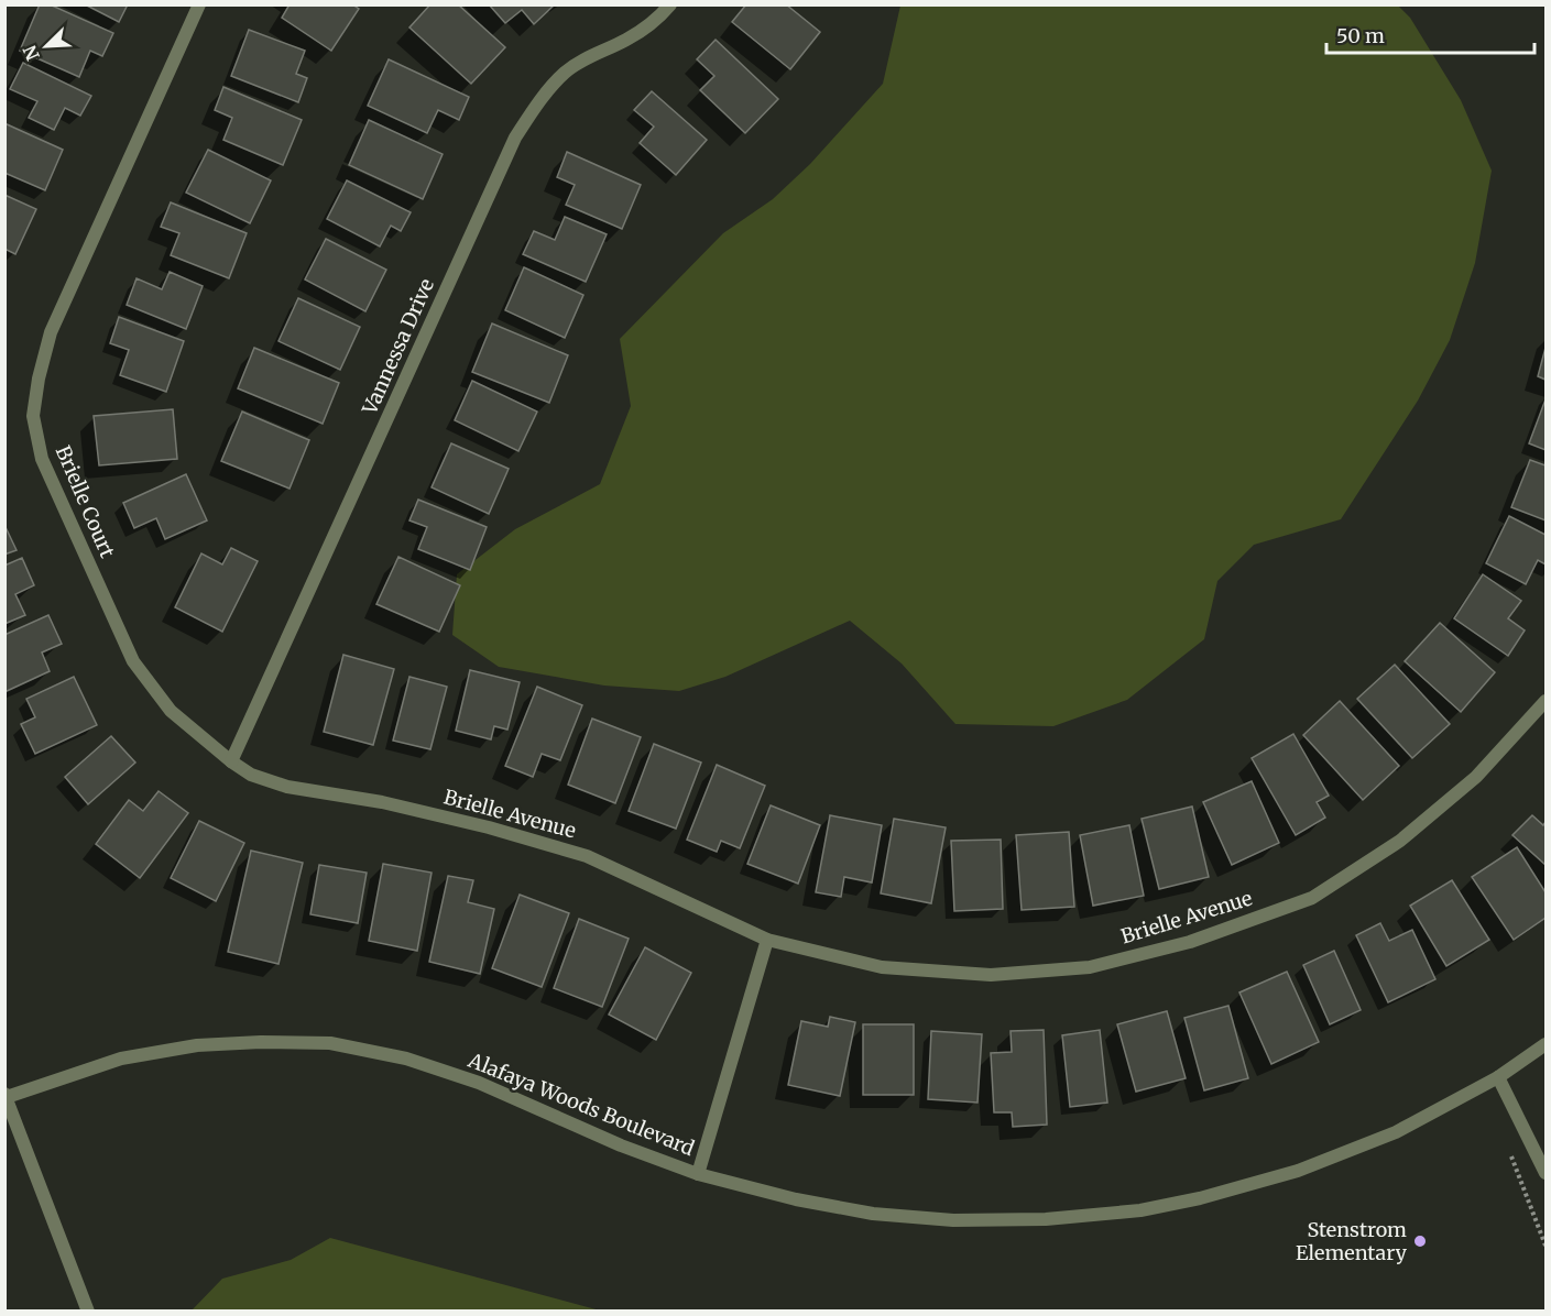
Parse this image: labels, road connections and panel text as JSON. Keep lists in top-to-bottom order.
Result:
{
  "streets": {
    "street": [
      "Vannessa Drive",
      "Brielle Court",
      "Brielle Avenue",
      "Alafaya Woods Boulevard"
    ]
  },
  "crossings": [
    ["Vannessa Drive", "Brielle Court"],
    ["Vannessa Drive", "Brielle Avenue"],
    ["Brielle Court", "Brielle Avenue"]
  ],
  "places": ["Stenstrom Elementary"],
  "scale_bar": "50 m",
  "north": "bottom left"
}
